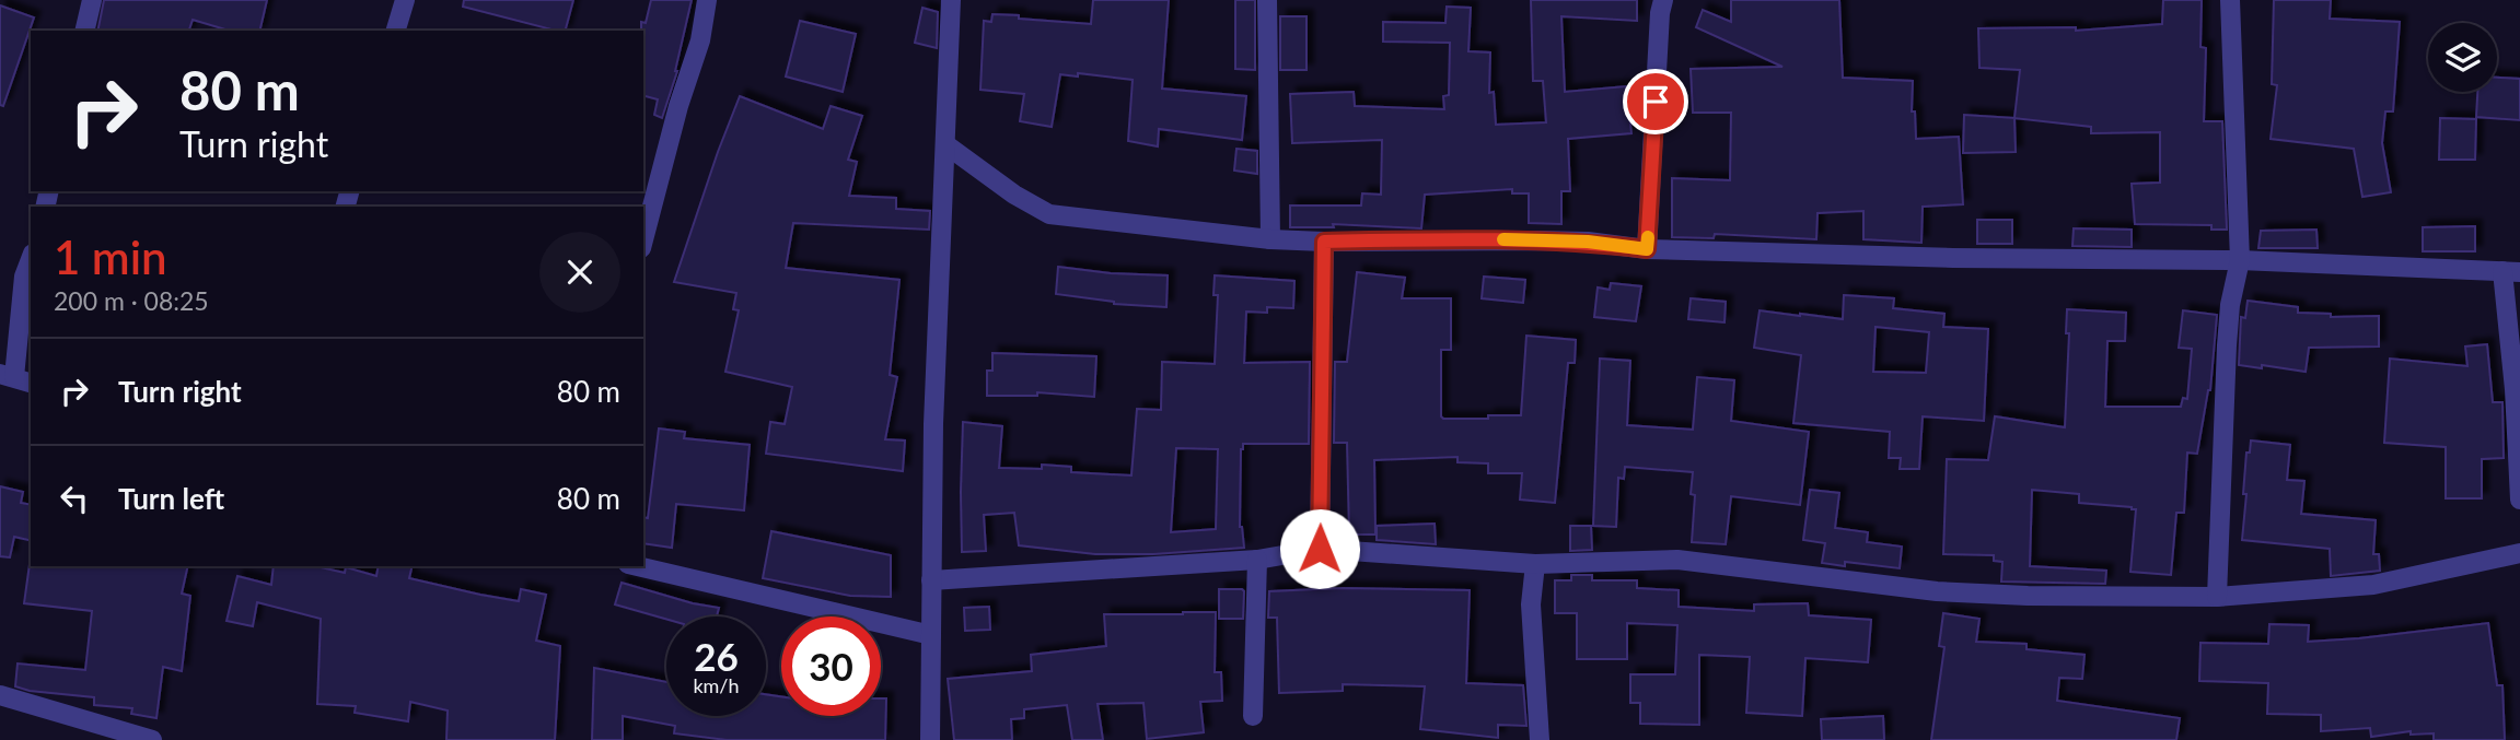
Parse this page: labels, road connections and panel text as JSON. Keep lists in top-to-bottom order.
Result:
{
  "page": {
    "turn": ["80 m", "Turn right"],
    "heading": ["1 min", "200 m · 08:25"],
    "list": [
      {
        "name": "Turn right",
        "value": "80 m"
      },
      {
        "name": "Turn left",
        "value": "80 m"
      }
    ],
    "speed": "26 km/h",
    "limit": "30"
  }
}
